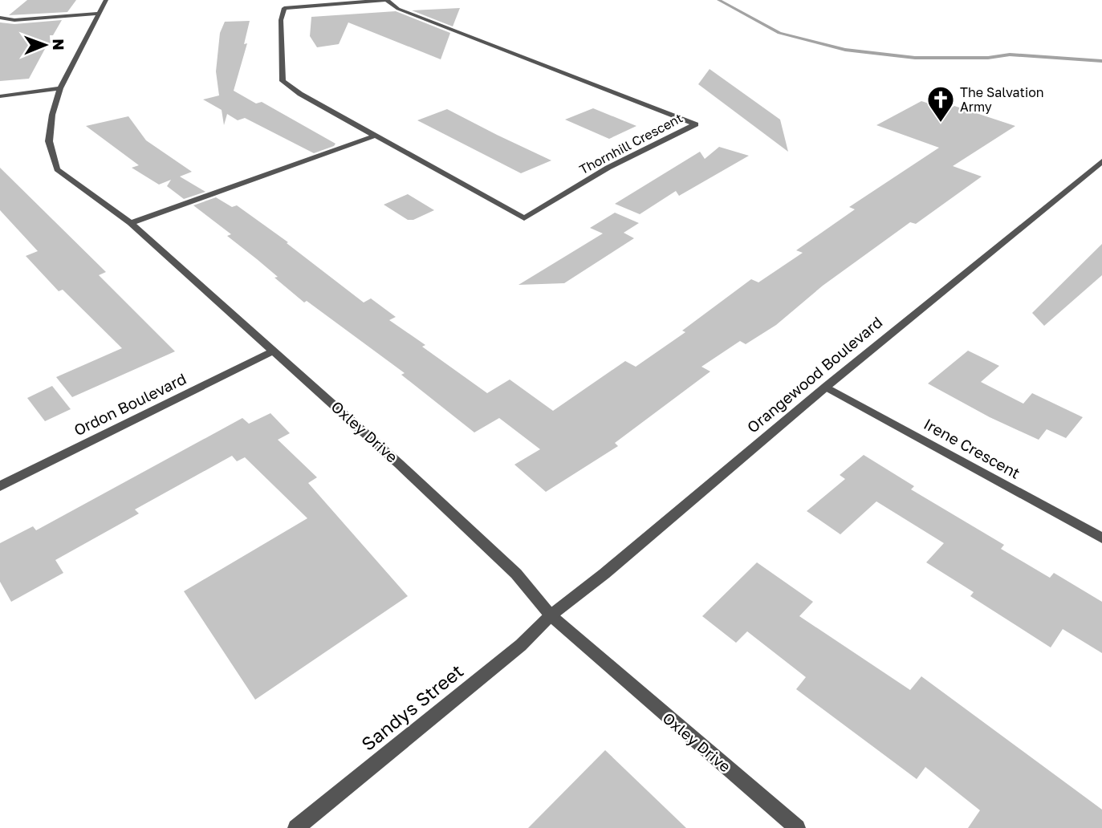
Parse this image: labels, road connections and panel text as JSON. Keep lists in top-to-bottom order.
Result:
{
  "streets": {
    "street": [
      "Thornhill Crescent",
      "Orangewood Boulevard",
      "Ordon Boulevard",
      "Oxley Drive",
      "Irene Crescent",
      "Sandys Street"
    ]
  },
  "crossings": [
    ["Orangewood Boulevard", "Oxley Drive"],
    ["Orangewood Boulevard", "Irene Crescent"],
    ["Orangewood Boulevard", "Sandys Street"],
    ["Ordon Boulevard", "Oxley Drive"],
    ["Oxley Drive", "Sandys Street"]
  ],
  "places": {
    "church": ["The Salvation Army"]
  },
  "north": "right"
}
